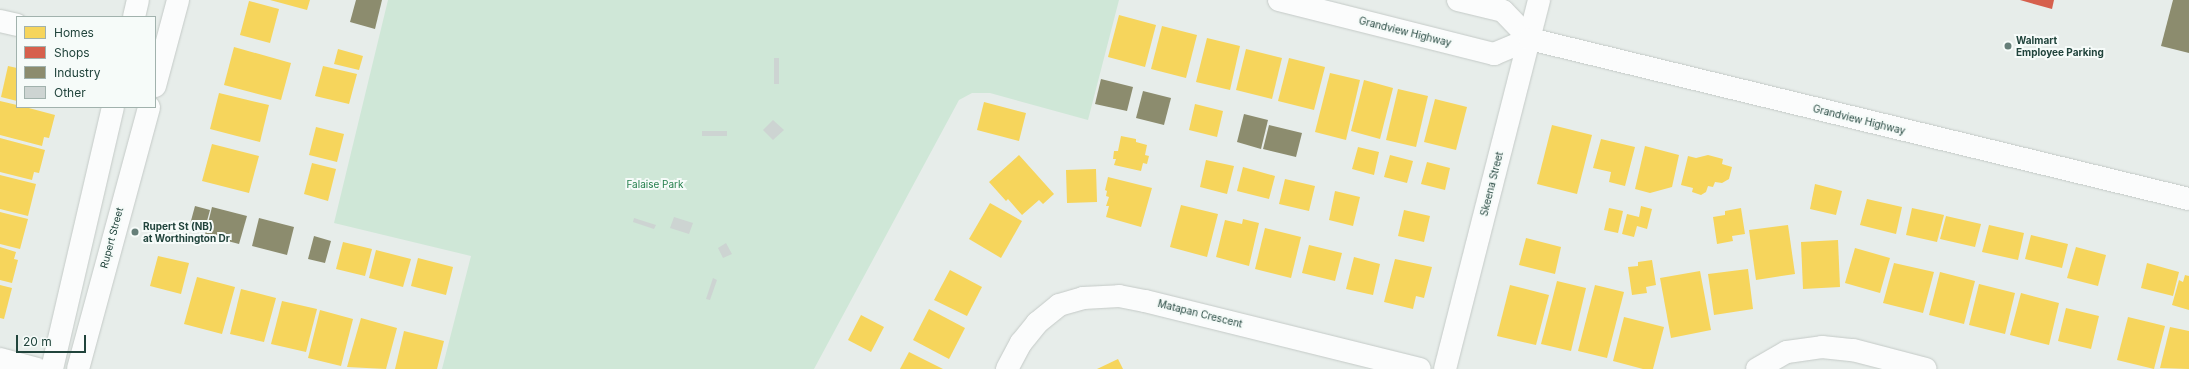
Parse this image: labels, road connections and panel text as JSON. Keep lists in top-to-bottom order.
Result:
{
  "streets": {
    "street": [
      "Grandview Highway",
      "Skeena Street",
      "Rupert Street",
      "Matapan Crescent"
    ]
  },
  "crossings": [
    ["Grandview Highway", "Skeena Street"]
  ],
  "parks": ["Falaise Park"],
  "places": ["Walmart Employee Parking", "Rupert St (NB) at Worthington Dr"],
  "legend": [
    "Homes",
    "Shops",
    "Industry",
    "Other"
  ],
  "scale_bar": "20 m"
}
